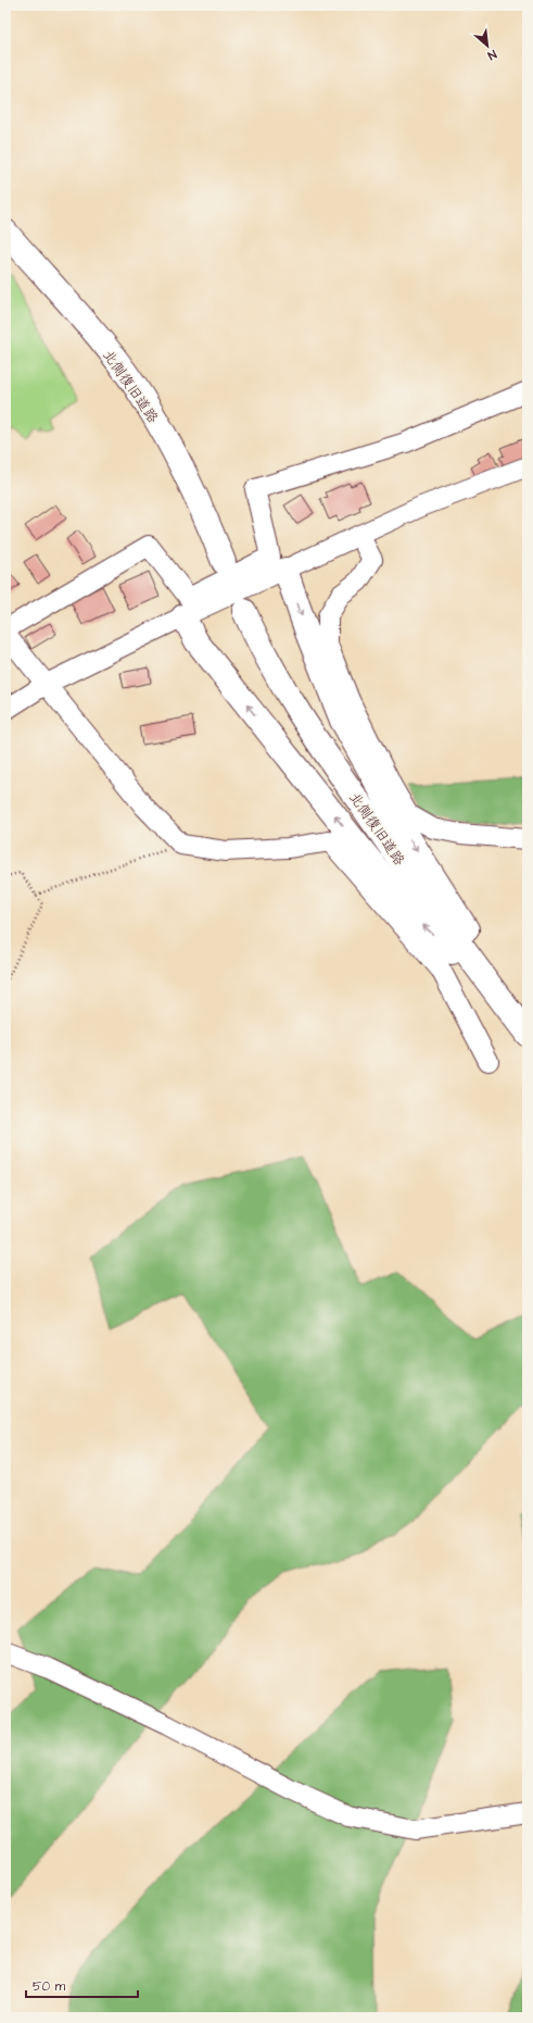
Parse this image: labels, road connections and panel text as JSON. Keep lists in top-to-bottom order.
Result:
{
  "streets": {
    "highway": ["北側復旧道路"]
  },
  "scale_bar": "50 m",
  "north": "bottom right"
}
